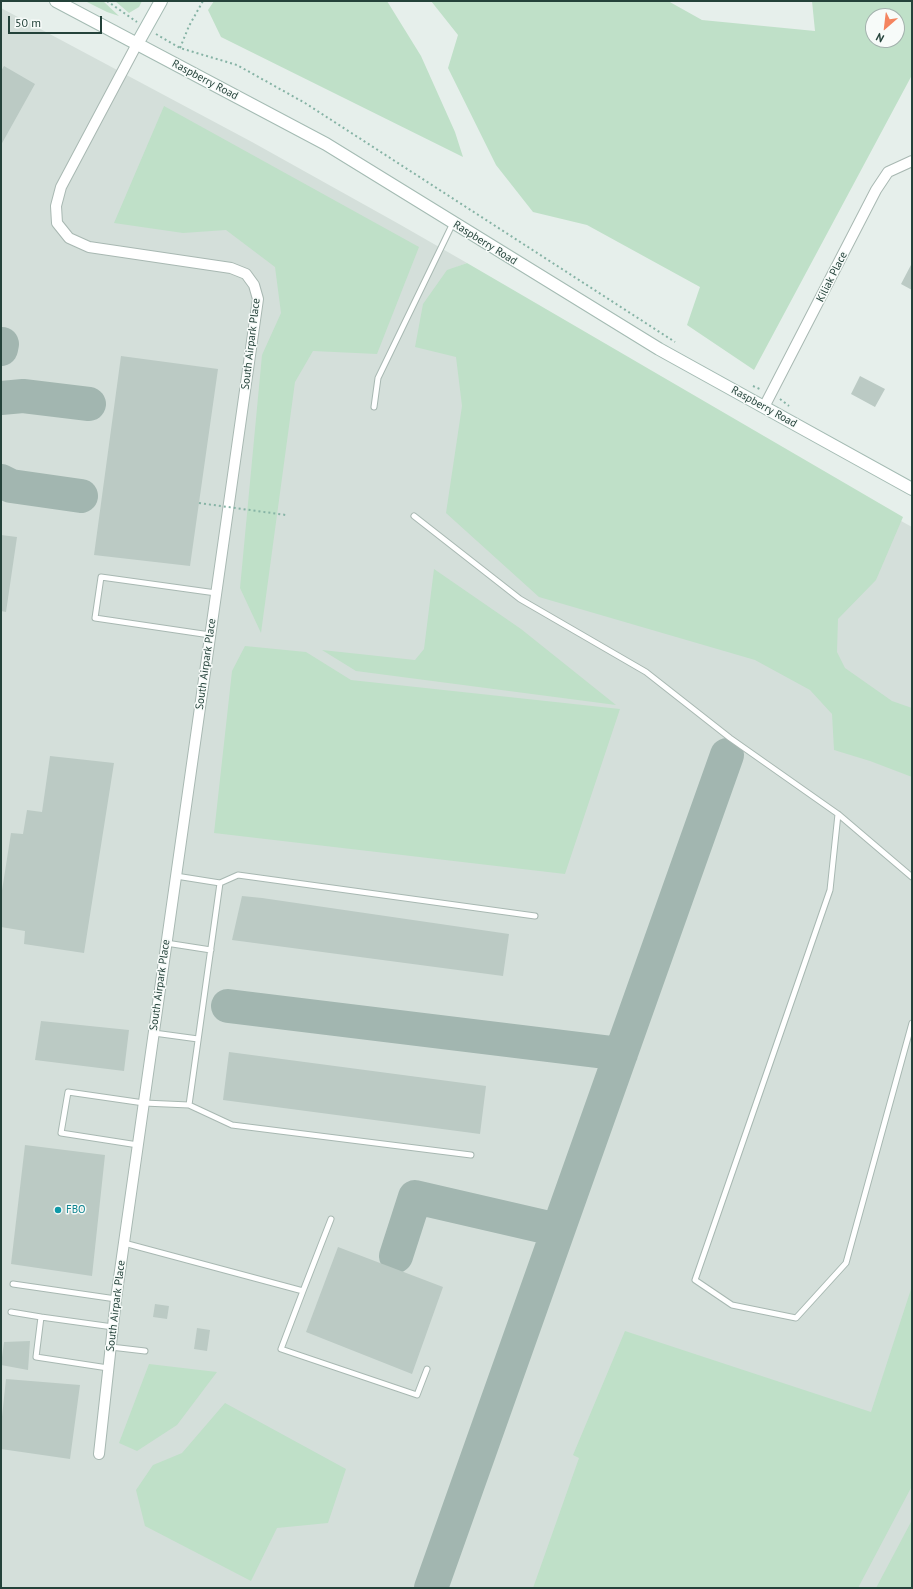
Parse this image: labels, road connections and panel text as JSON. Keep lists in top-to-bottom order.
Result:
{
  "streets": {
    "street": ["Raspberry Road", "Kiliak Place", "South Airpark Place"]
  },
  "crossings": [
    ["Raspberry Road", "Kiliak Place"],
    ["Raspberry Road", "South Airpark Place"]
  ],
  "places": ["FBO"],
  "scale_bar": "50 m",
  "north": "bottom left"
}
